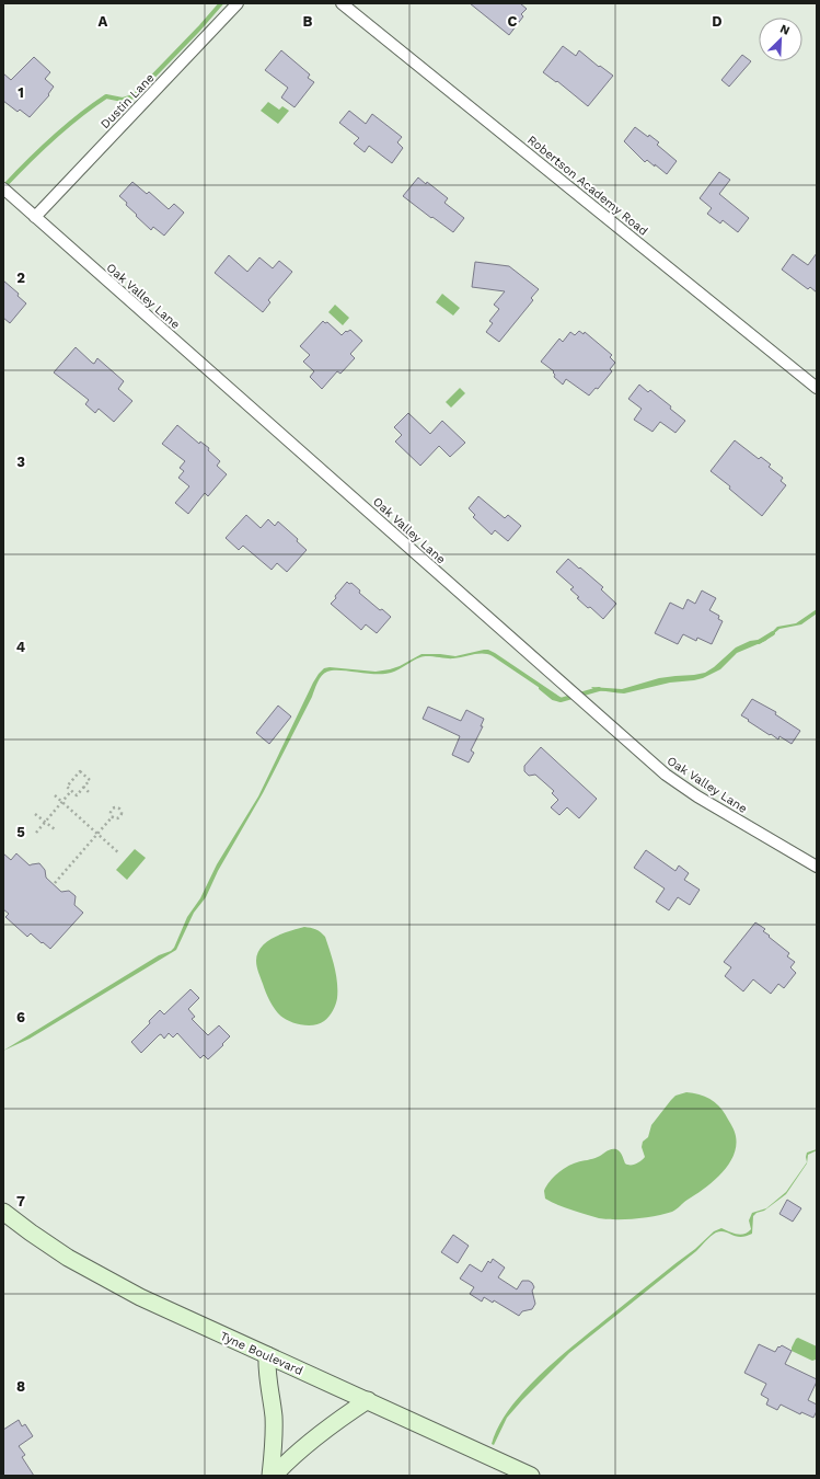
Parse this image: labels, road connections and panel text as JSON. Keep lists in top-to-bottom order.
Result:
{
  "streets": {
    "street": [
      "Dustin Lane",
      "Robertson Academy Road",
      "Oak Valley Lane",
      "Tyne Boulevard"
    ]
  },
  "crossings": [
    ["Dustin Lane", "Oak Valley Lane"]
  ],
  "north": "top right",
  "grid": {
    "columns": [
      "A",
      "B",
      "C",
      "D"
    ],
    "rows": [
      "1",
      "2",
      "3",
      "4",
      "5",
      "6",
      "7",
      "8"
    ]
  }
}
